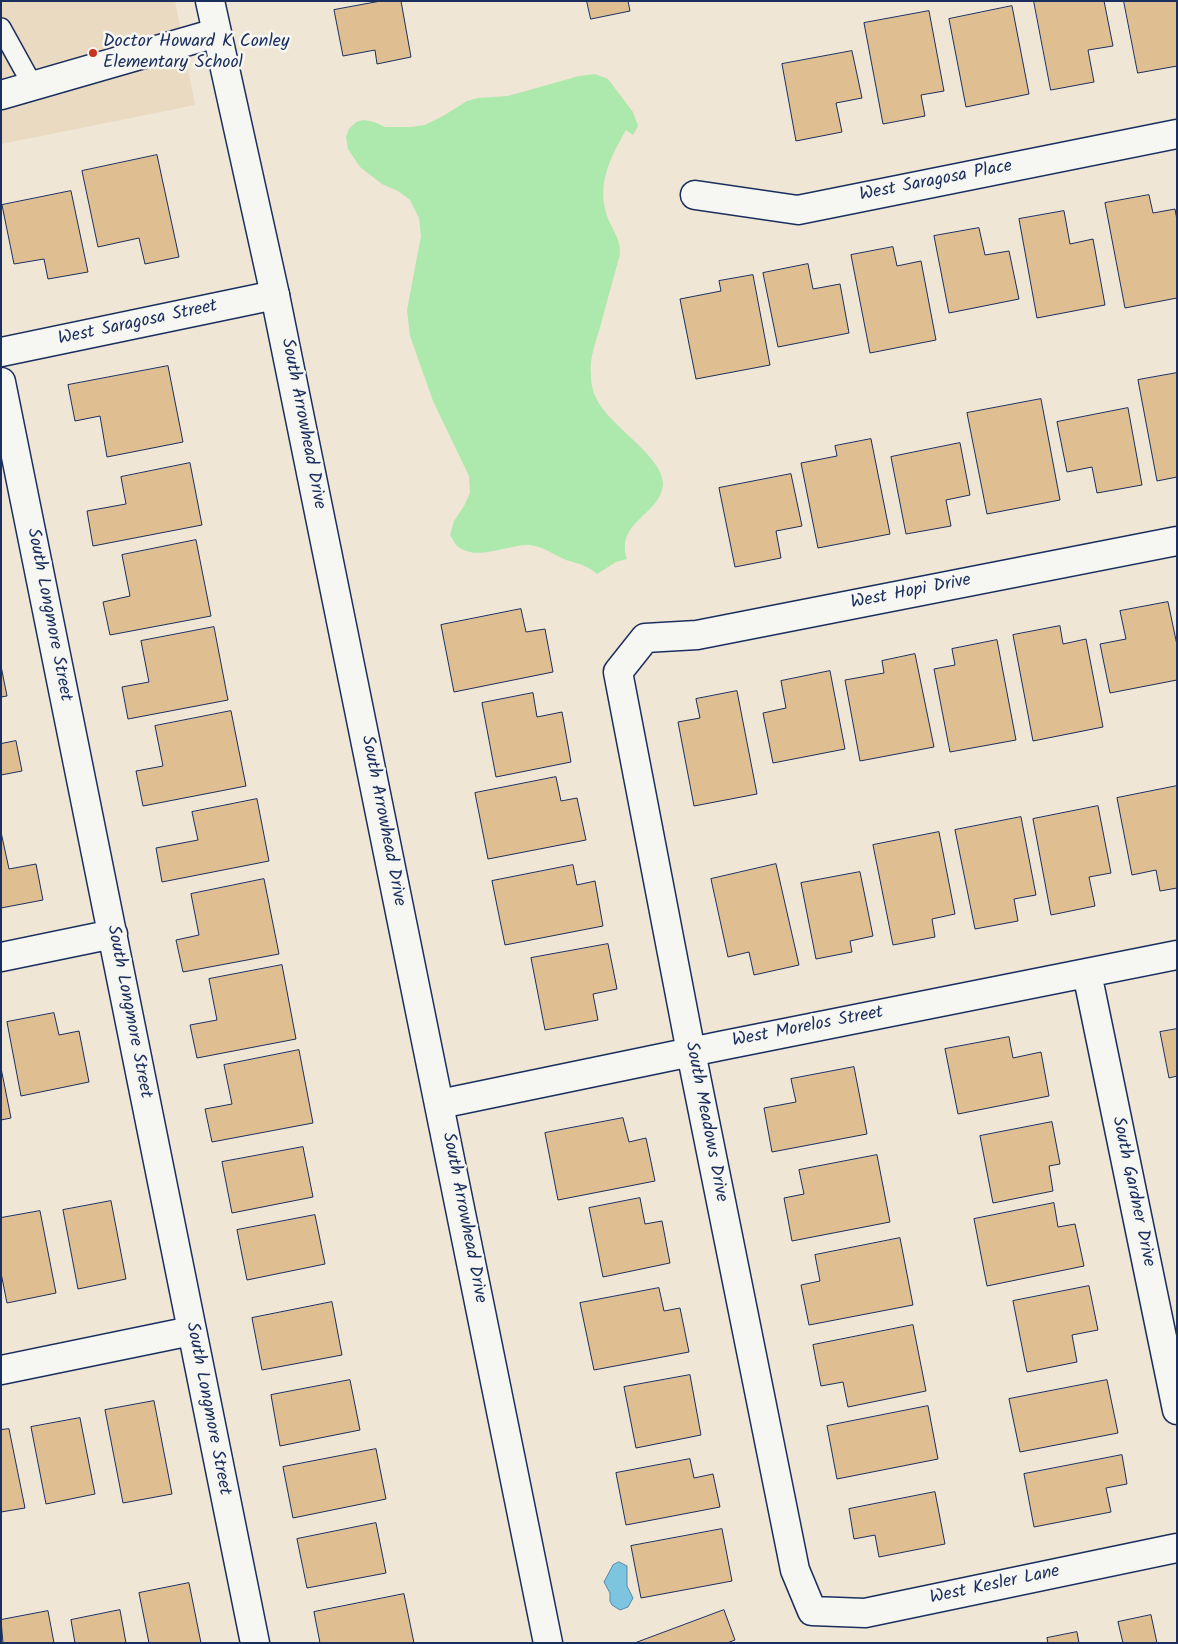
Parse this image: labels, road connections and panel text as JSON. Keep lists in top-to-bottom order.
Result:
{
  "streets": {
    "street": [
      "West Saragosa Place",
      "West Saragosa Street",
      "South Arrowhead Drive",
      "West Hopi Drive",
      "South Longmore Street",
      "West Morelos Street",
      "South Meadows Drive",
      "South Gardner Drive",
      "West Kesler Lane"
    ]
  },
  "crossings": [
    ["West Saragosa Street", "South Arrowhead Drive"],
    ["South Arrowhead Drive", "West Morelos Street"],
    ["West Hopi Drive", "South Meadows Drive"],
    ["West Morelos Street", "South Meadows Drive"],
    ["West Morelos Street", "South Gardner Drive"],
    ["South Meadows Drive", "West Kesler Lane"]
  ],
  "places": ["Doctor Howard K Conley Elementary School"]
}
